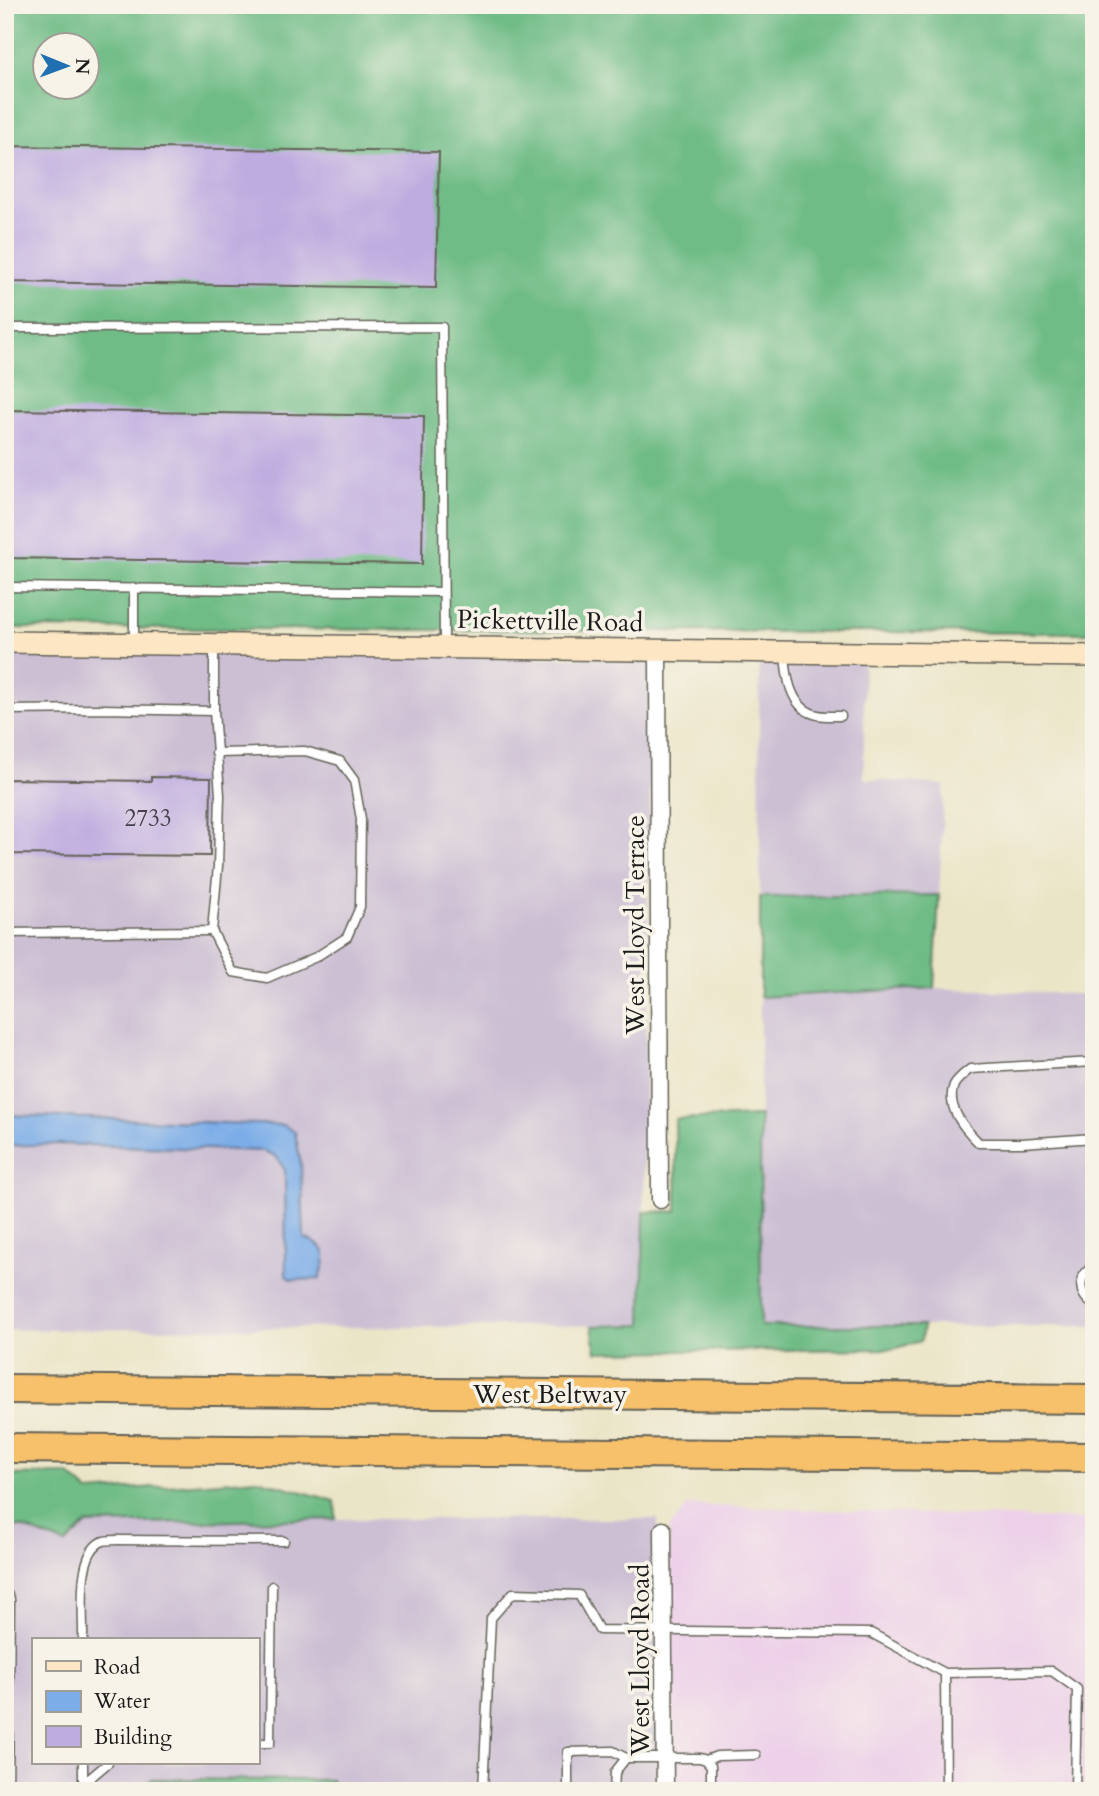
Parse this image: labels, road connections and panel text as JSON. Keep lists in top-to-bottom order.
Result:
{
  "streets": {
    "highway": ["West Beltway"],
    "street": ["Pickettville Road", "West Lloyd Terrace", "West Lloyd Road"]
  },
  "crossings": [
    ["Pickettville Road", "West Lloyd Terrace"]
  ],
  "house_numbers": ["2733"],
  "legend": ["Road", "Water", "Building"],
  "north": "right"
}
